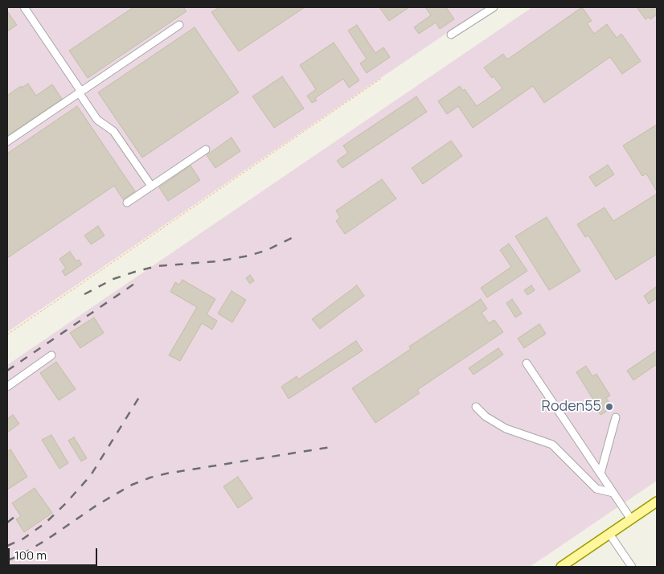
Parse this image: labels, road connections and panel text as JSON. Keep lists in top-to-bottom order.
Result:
{
  "places": ["Roden55"],
  "scale_bar": "100 m"
}
